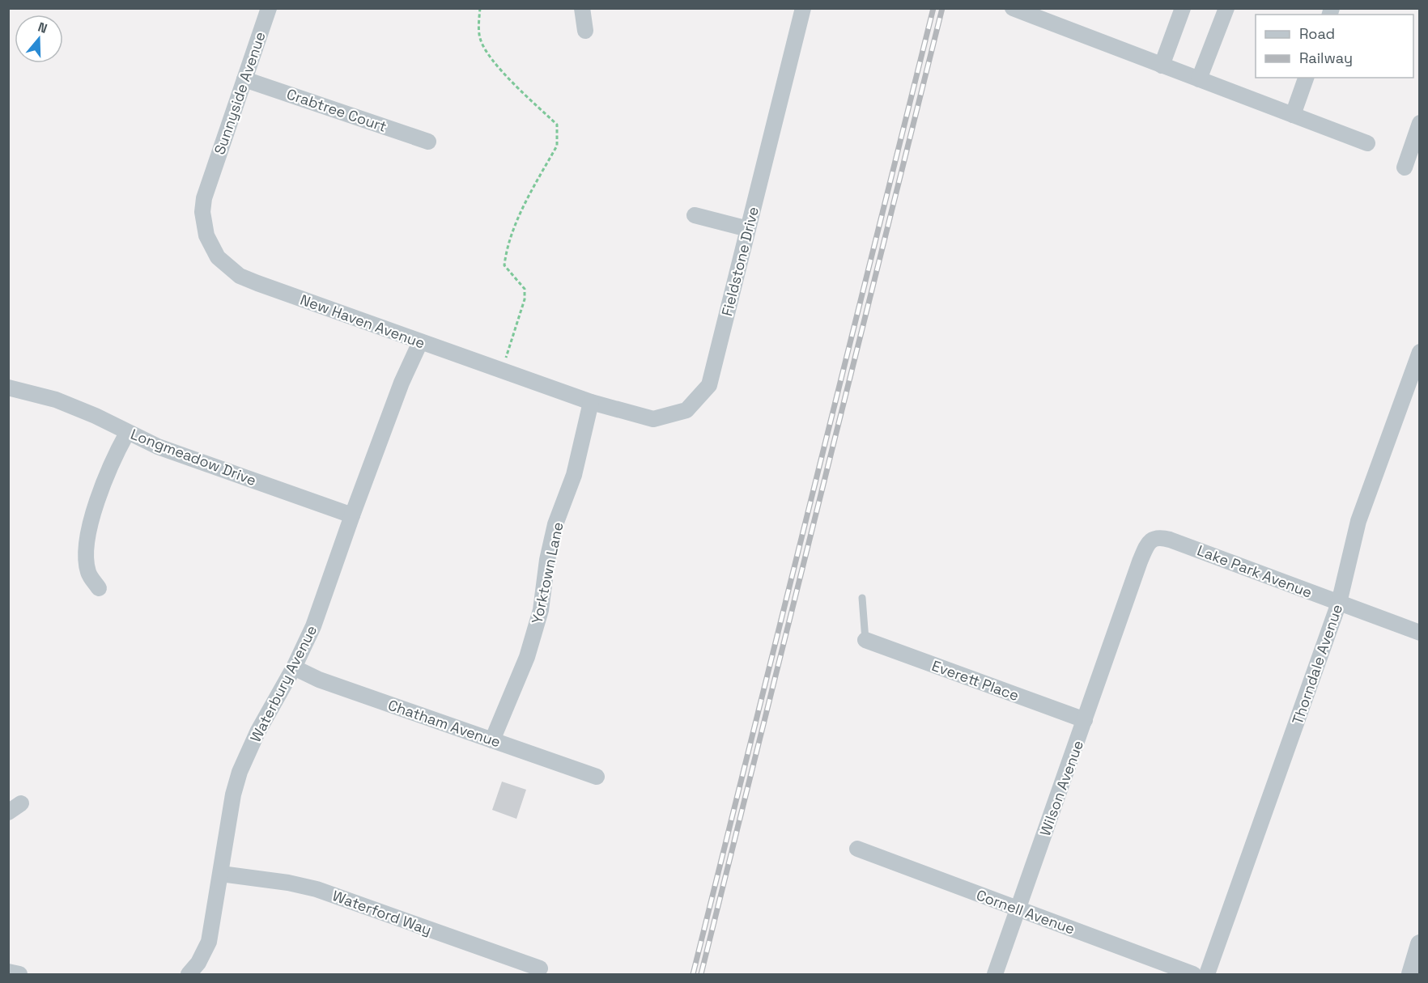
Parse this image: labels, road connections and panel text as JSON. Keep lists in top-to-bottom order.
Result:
{
  "streets": {
    "street": [
      "Sunnyside Avenue",
      "Crabtree Court",
      "Fieldstone Drive",
      "New Haven Avenue",
      "Longmeadow Drive",
      "Lake Park Avenue",
      "Yorktown Lane",
      "Thorndale Avenue",
      "Everett Place",
      "Waterbury Avenue",
      "Chatham Avenue",
      "Wilson Avenue",
      "Cornell Avenue",
      "Waterford Way"
    ]
  },
  "crossings": [
    ["Sunnyside Avenue", "Crabtree Court"],
    ["Sunnyside Avenue", "New Haven Avenue"],
    ["Fieldstone Drive", "New Haven Avenue"],
    ["Fieldstone Drive", "Yorktown Lane"],
    ["New Haven Avenue", "Yorktown Lane"],
    ["New Haven Avenue", "Waterbury Avenue"],
    ["Longmeadow Drive", "Waterbury Avenue"],
    ["Lake Park Avenue", "Thorndale Avenue"],
    ["Lake Park Avenue", "Wilson Avenue"],
    ["Yorktown Lane", "Chatham Avenue"],
    ["Everett Place", "Wilson Avenue"],
    ["Waterbury Avenue", "Chatham Avenue"],
    ["Waterbury Avenue", "Waterford Way"],
    ["Wilson Avenue", "Cornell Avenue"]
  ],
  "legend": ["Road", "Railway"],
  "north": "top"
}
